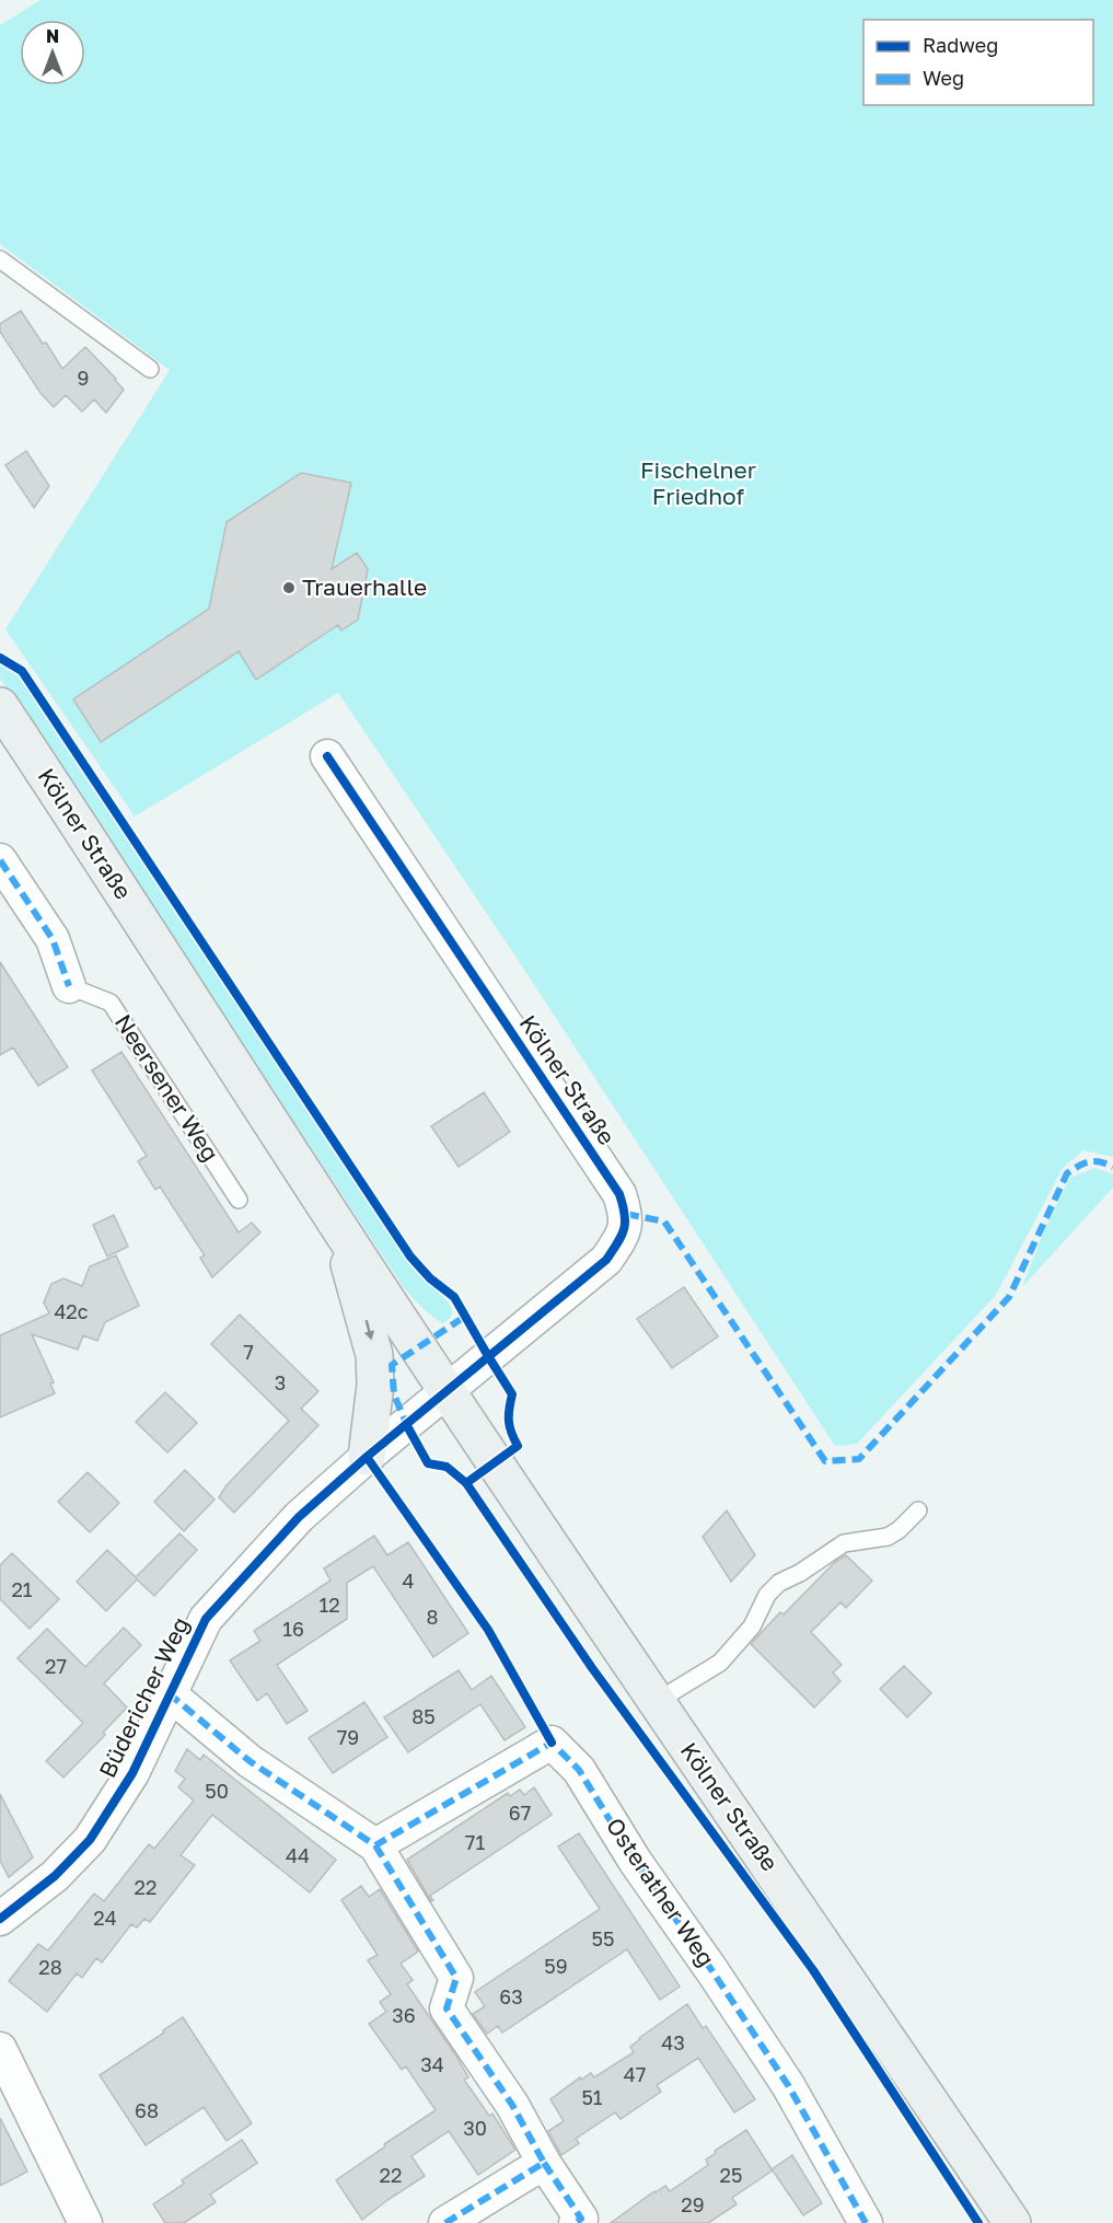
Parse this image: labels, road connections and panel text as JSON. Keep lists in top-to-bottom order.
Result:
{
  "streets": {
    "main road": ["Kölner Straße"],
    "street": ["Neersener Weg", "Büdericher Weg", "Osterather Weg"]
  },
  "crossings": [
    ["Kölner Straße", "Büdericher Weg"]
  ],
  "parks": ["Fischelner Friedhof"],
  "places": ["Trauerhalle"],
  "house_numbers": [
    "9",
    "42c",
    "7",
    "3",
    "4",
    "21",
    "12",
    "8",
    "16",
    "27",
    "85",
    "79",
    "50",
    "67",
    "71",
    "44",
    "22",
    "24",
    "55",
    "59",
    "28",
    "63",
    "36",
    "43",
    "34",
    "47",
    "51",
    "68",
    "30",
    "22",
    "25",
    "29"
  ],
  "legend": ["Radweg", "Weg"],
  "north": "top"
}
